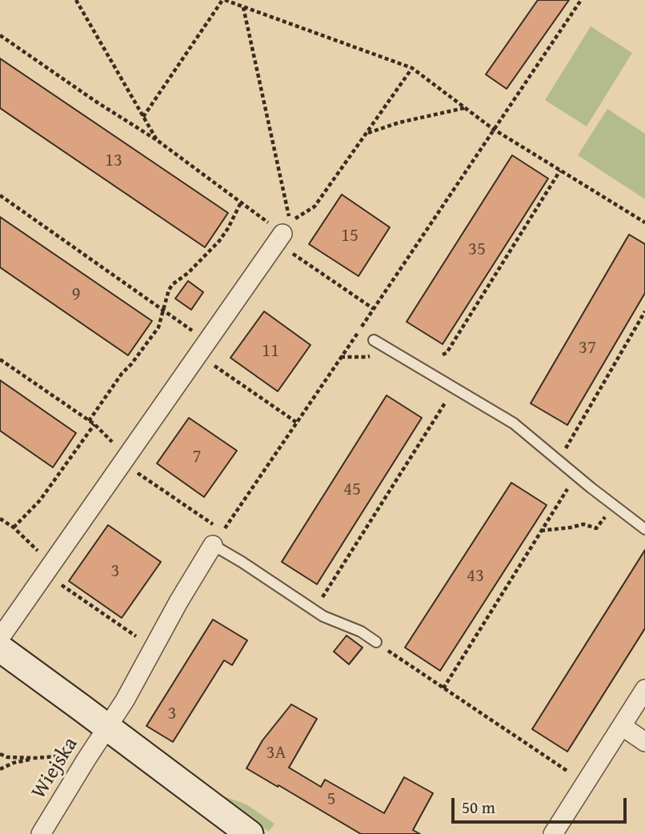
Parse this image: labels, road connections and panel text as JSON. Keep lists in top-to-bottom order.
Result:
{
  "streets": {
    "street": ["Wiejska"]
  },
  "house_numbers": [
    "13",
    "15",
    "35",
    "9",
    "37",
    "11",
    "7",
    "45",
    "3",
    "43",
    "3",
    "3A",
    "5"
  ],
  "scale_bar": "50 m"
}
